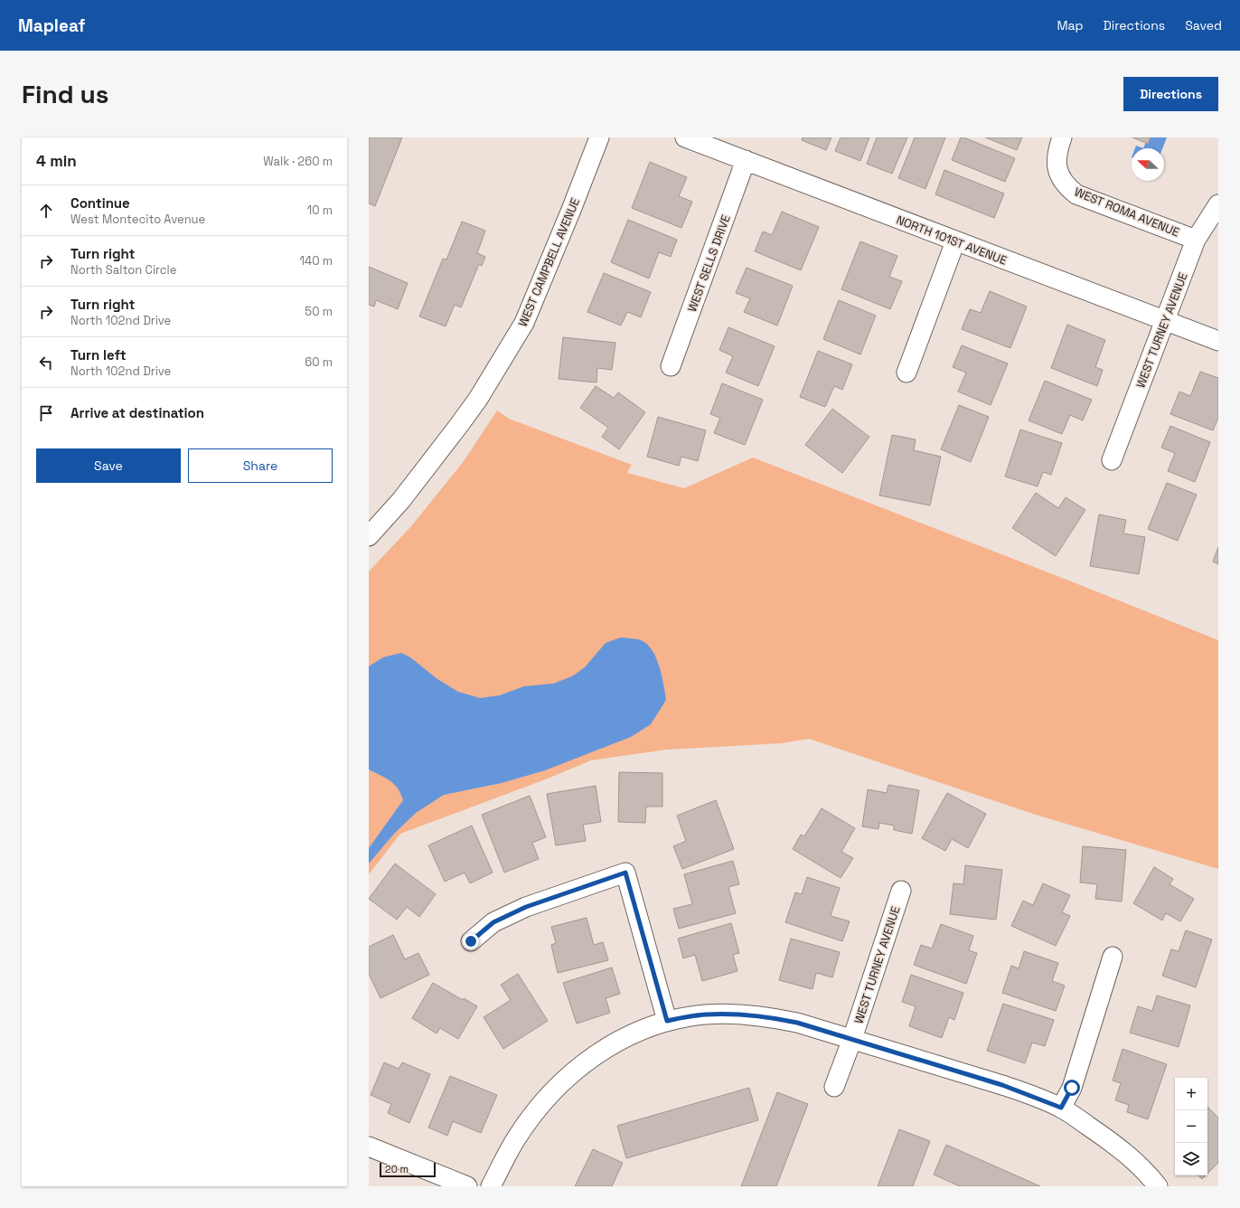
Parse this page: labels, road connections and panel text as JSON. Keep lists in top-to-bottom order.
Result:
{
  "streets": {
    "street": [
      "WEST ROMA AVENUE",
      "NORTH 101ST AVENUE",
      "WEST CAMPBELL AVENUE",
      "WEST SELLS DRIVE",
      "WEST TURNEY AVENUE"
    ]
  },
  "crossings": [
    ["WEST ROMA AVENUE", "WEST TURNEY AVENUE"],
    ["NORTH 101ST AVENUE", "WEST SELLS DRIVE"],
    ["NORTH 101ST AVENUE", "WEST TURNEY AVENUE"]
  ],
  "scale_bar": "20 m",
  "north": "left",
  "page": {
    "header": "Mapleaf",
    "nav": ["Map", "Directions", "Saved"],
    "buttons": [
      "Directions",
      ["Save", "Share"]
    ],
    "title": "Find us",
    "heading": ["4 min", "Walk · 260 m"],
    "list": [
      ["Continue", "West Montecito Avenue", "10 m"],
      ["Turn right", "North Salton Circle", "140 m"],
      ["Turn right", "North 102nd Drive", "50 m"],
      ["Turn left", "North 102nd Drive", "60 m"],
      "Arrive at destination"
    ],
    "map_buttons": ["+", "−"],
    "scale": "20 m"
  }
}
